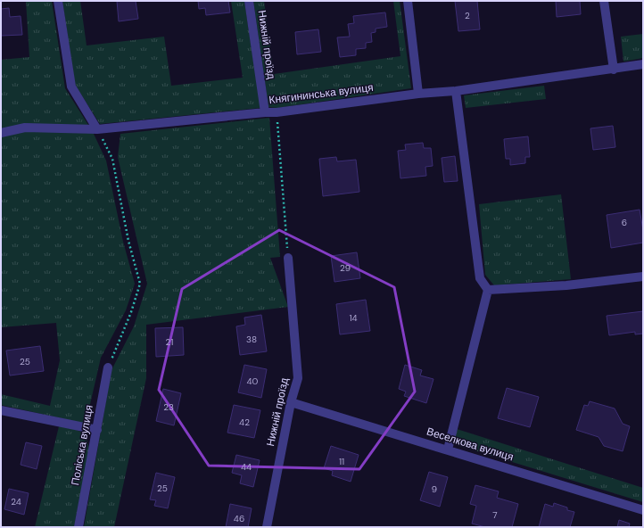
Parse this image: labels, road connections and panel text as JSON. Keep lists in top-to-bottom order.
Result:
{
  "streets": {
    "street": [
      "Нижній проїзд",
      "Княгининська вулиця",
      "Веселкова вулиця",
      "Поліська вулиця"
    ]
  },
  "crossings": [
    ["Нижній проїзд", "Княгининська вулиця"],
    ["Нижній проїзд", "Веселкова вулиця"]
  ],
  "house_numbers": [
    "2",
    "6",
    "29",
    "14",
    "38",
    "21",
    "25",
    "40",
    "23",
    "42",
    "11",
    "44",
    "25",
    "9",
    "24",
    "7",
    "46"
  ]
}
